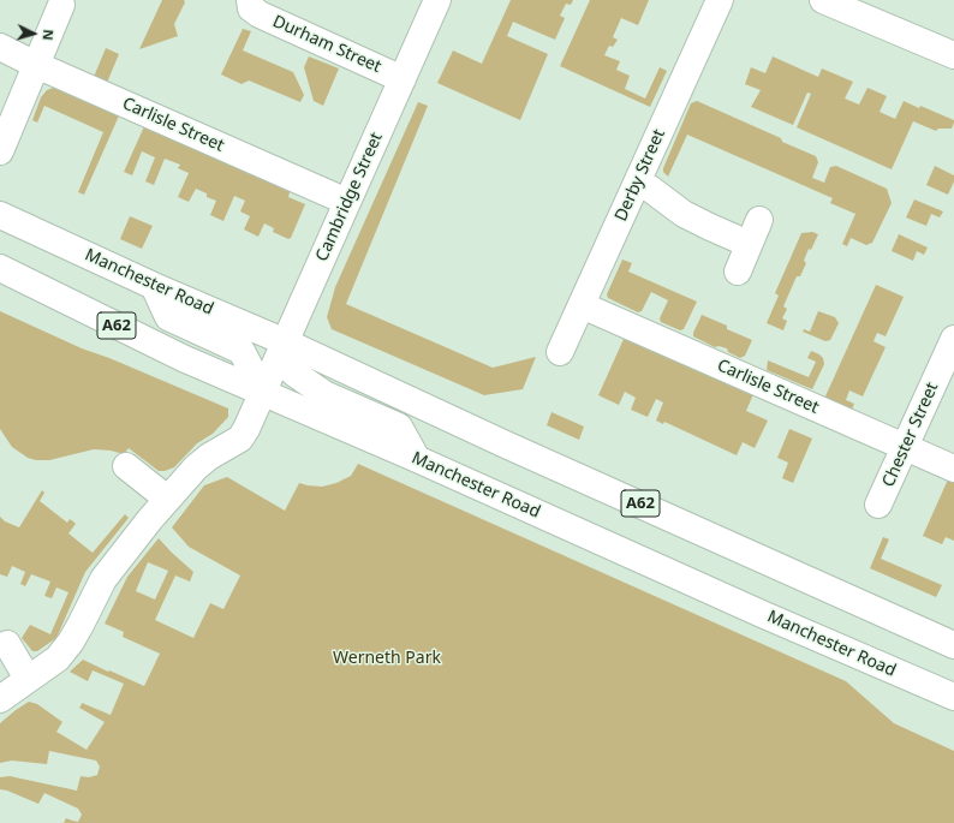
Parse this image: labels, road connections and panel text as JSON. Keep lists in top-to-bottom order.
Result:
{
  "streets": {
    "main road": [
      "Durham Street",
      "Carlisle Street",
      "Derby Street",
      "Cambridge Street",
      "Manchester Road",
      "A62",
      "Chester Street"
    ]
  },
  "crossings": [
    ["Durham Street", "Cambridge Street"],
    ["Carlisle Street", "Derby Street"],
    ["Carlisle Street", "Cambridge Street"],
    ["Carlisle Street", "Chester Street"],
    ["Cambridge Street", "Manchester Road"]
  ],
  "parks": ["Werneth Park"],
  "north": "right"
}
